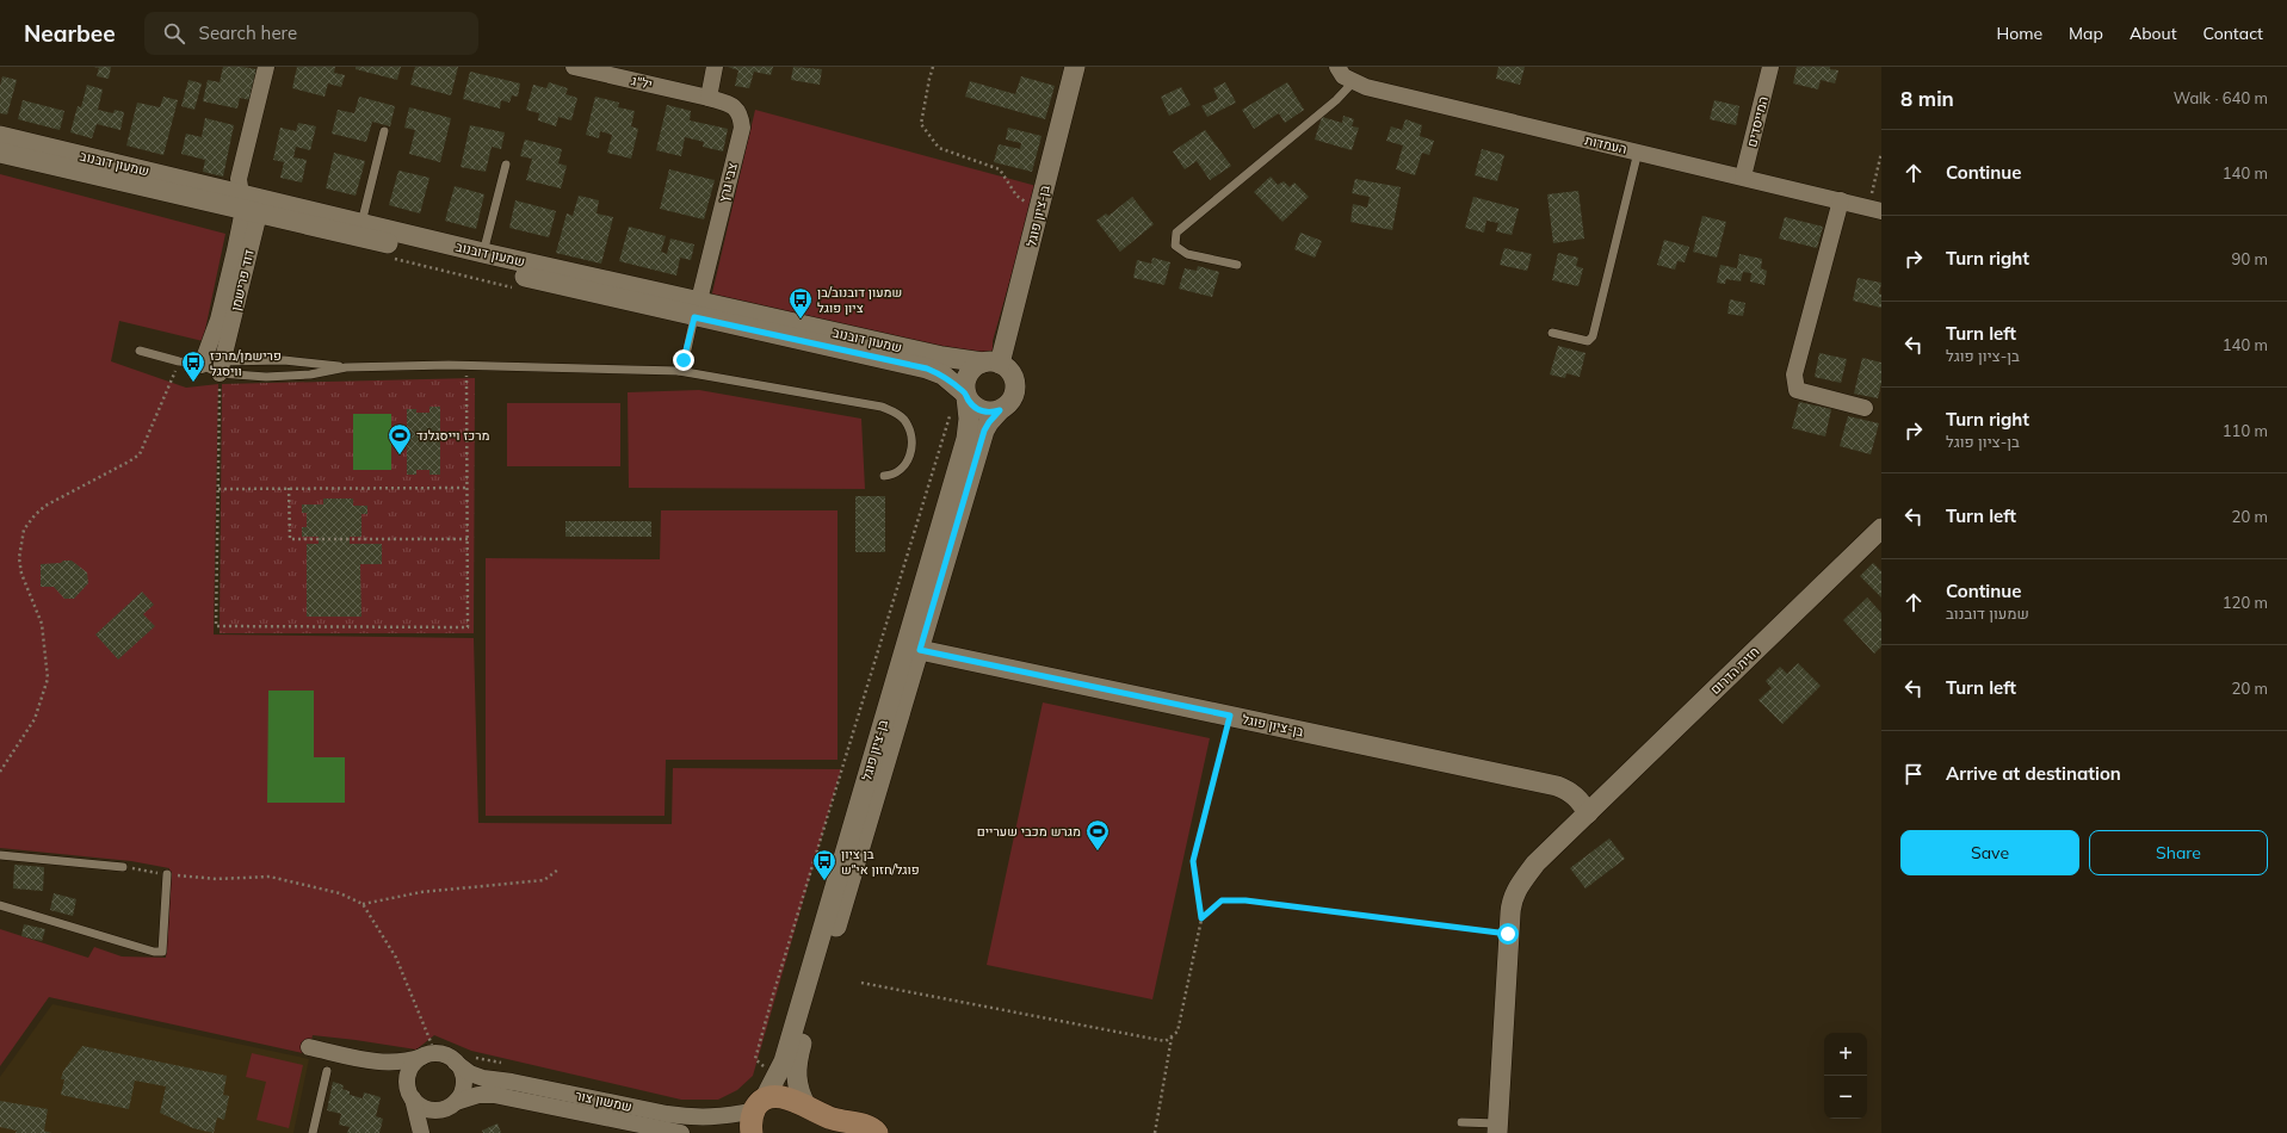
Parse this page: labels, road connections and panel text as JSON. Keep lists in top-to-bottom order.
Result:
{
  "streets": {
    "street": [
      "יל\"ג",
      "המייסדים",
      "העמדות",
      "שמעון דובנוב",
      "צבי גרץ",
      "בן-ציון פוגל",
      "דוד פרישמן",
      "חזית הדרום",
      "שמשון צור"
    ]
  },
  "crossings": [
    ["יל\"ג", "צבי גרץ"],
    ["המייסדים", "העמדות"],
    ["שמעון דובנוב", "צבי גרץ"],
    ["שמעון דובנוב", "בן-ציון פוגל"],
    ["שמעון דובנוב", "דוד פרישמן"],
    ["בן-ציון פוגל", "חזית הדרום"],
    ["בן-ציון פוגל", "שמשון צור"]
  ],
  "places": {
    "bus stop": ["שמעון דובנוב/בן ציון פוגל", "פרישמן/מרכז וויסגל", "בן ציון פוגל/חזון אי״ש"],
    "sports": ["מרכז וייסגלנד", "מגרש מכבי שעריים"]
  },
  "page": {
    "header": "Nearbee",
    "search": "Search here",
    "nav": [
      "Home",
      "Map",
      "About",
      "Contact"
    ],
    "heading": ["8 min", "Walk · 640 m"],
    "list": [
      ["Continue", "140 m"],
      ["Turn right", "90 m"],
      ["Turn left", "בן-ציון פוגל", "140 m"],
      ["Turn right", "בן-ציון פוגל", "110 m"],
      ["Turn left", "20 m"],
      ["Continue", "שמעון דובנוב", "120 m"],
      ["Turn left", "20 m"],
      "Arrive at destination"
    ],
    "buttons": ["Save", "Share"],
    "map_buttons": ["+", "−"]
  }
}
